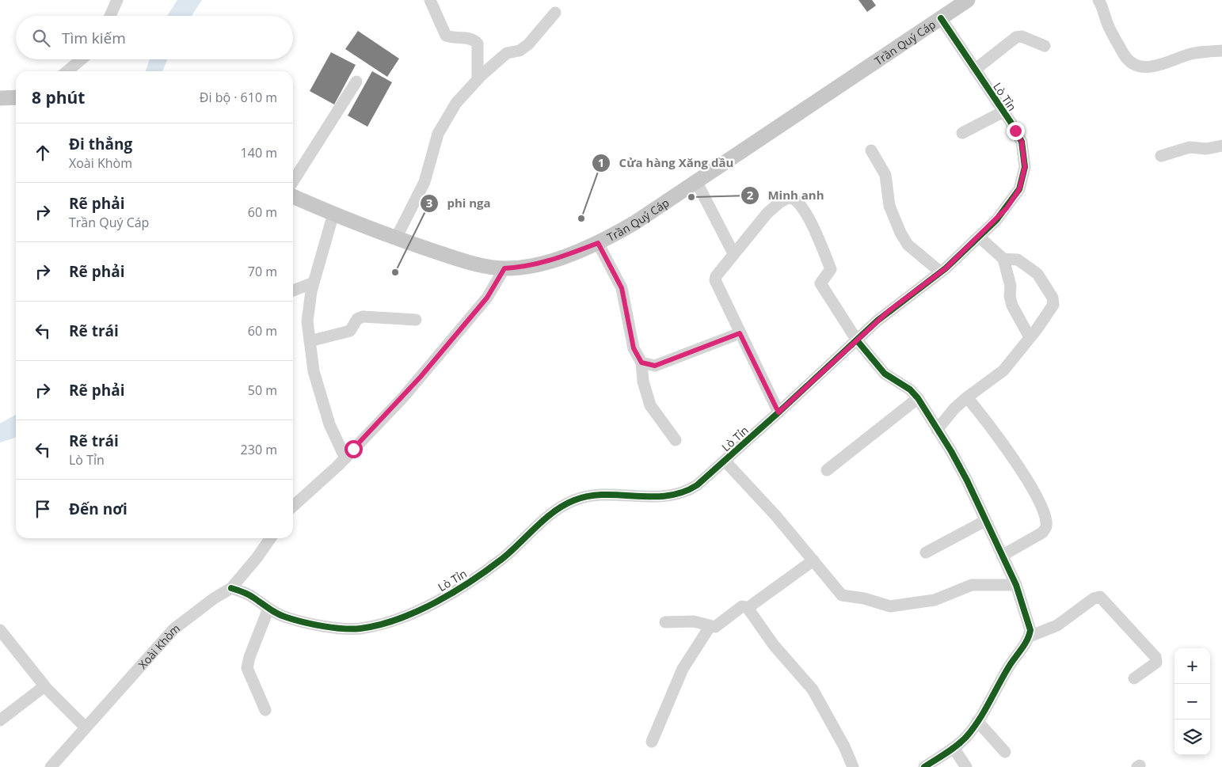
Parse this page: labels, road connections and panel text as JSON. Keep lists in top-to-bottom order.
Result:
{
  "streets": {
    "main road": ["Trần Quý Cáp"],
    "street": ["Lò Tỉn", "Xoài Khòm"]
  },
  "crossings": [
    ["Trần Quý Cáp", "Lò Tỉn"],
    ["Lò Tỉn", "Xoài Khòm"]
  ],
  "places": ["Minh anh", "Cửa hàng Xăng dầu", "phi nga"],
  "page": {
    "search": "Tìm kiếm",
    "heading": ["8 phút", "Đi bộ · 610 m"],
    "list": [
      ["Đi thẳng", "Xoài Khòm", "140 m"],
      ["Rẽ phải", "Trần Quý Cáp", "60 m"],
      ["Rẽ phải", "70 m"],
      ["Rẽ trái", "60 m"],
      ["Rẽ phải", "50 m"],
      ["Rẽ trái", "Lò Tỉn", "230 m"],
      "Đến nơi"
    ],
    "map_buttons": ["+", "−"]
  }
}
